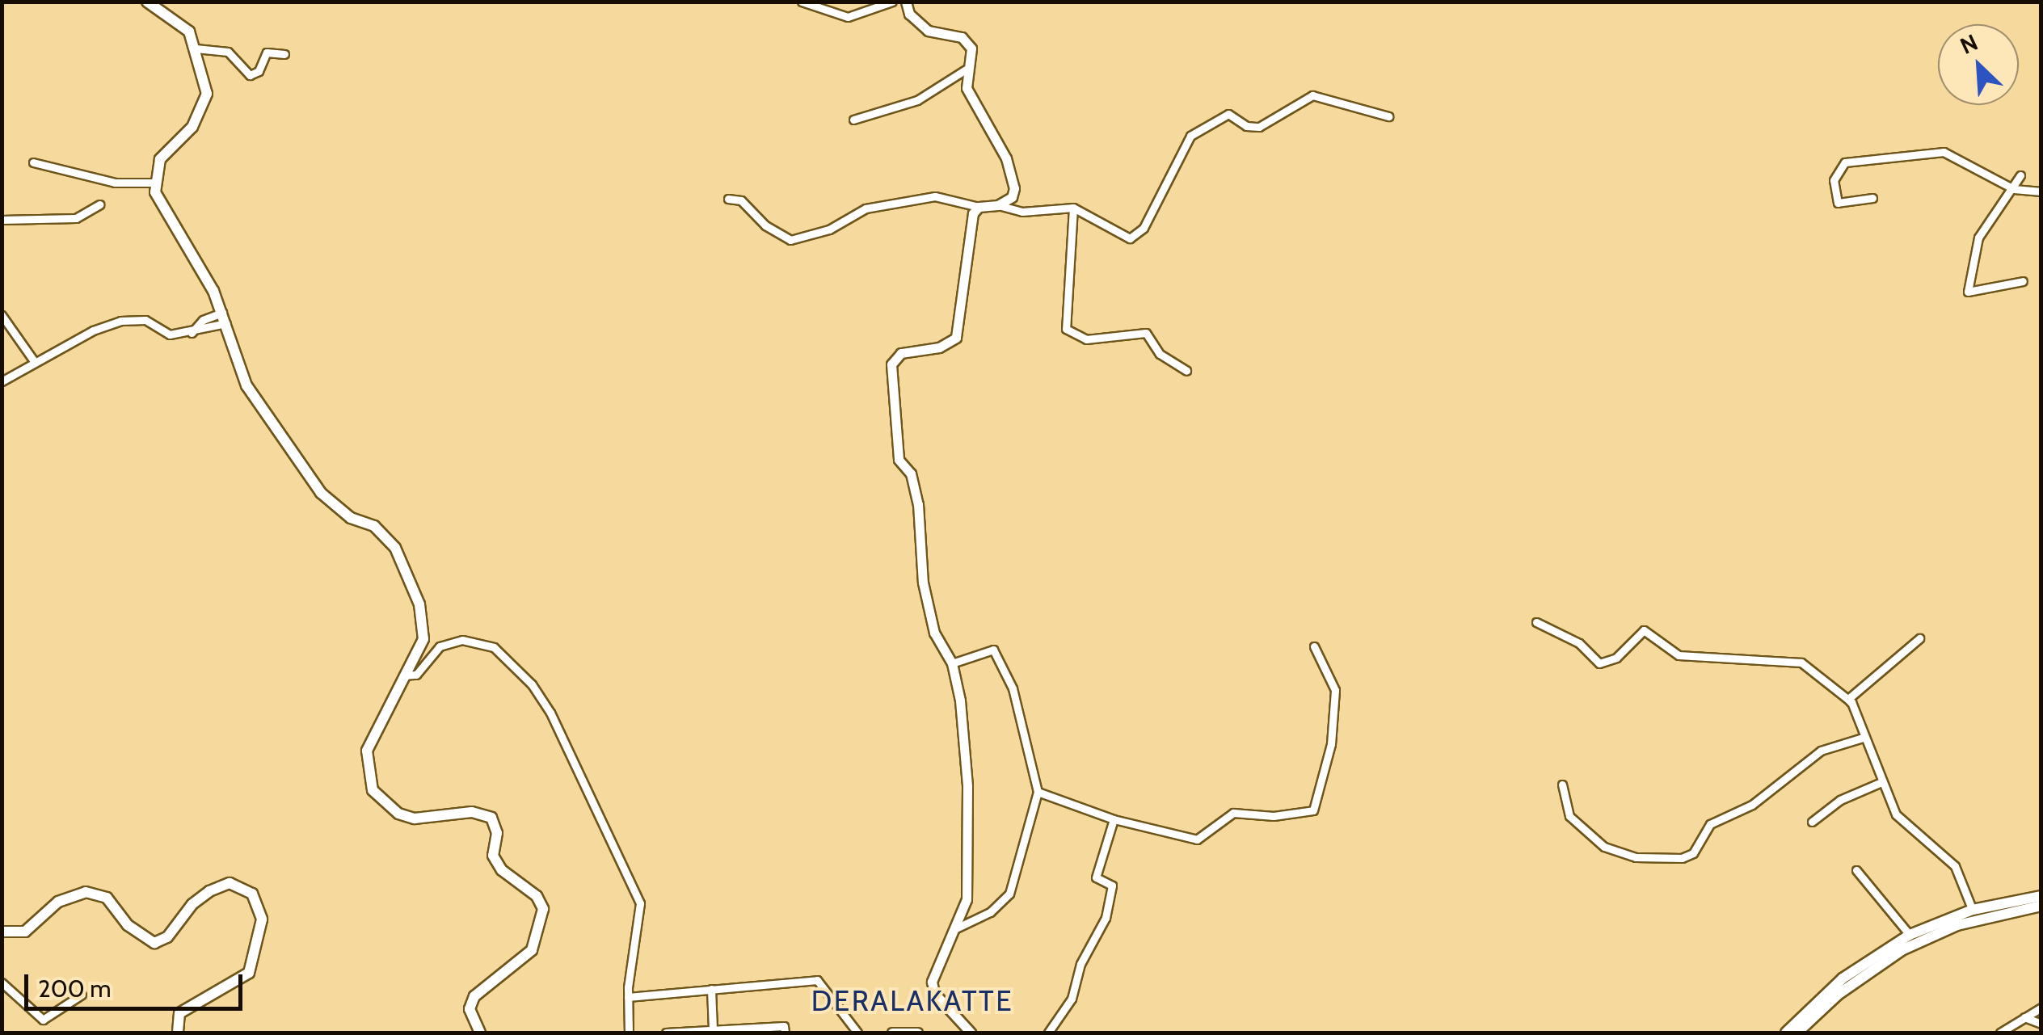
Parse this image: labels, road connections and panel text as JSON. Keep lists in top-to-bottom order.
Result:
{
  "districts": ["DERALAKATTE"],
  "scale_bar": "200 m",
  "north": "top left"
}
